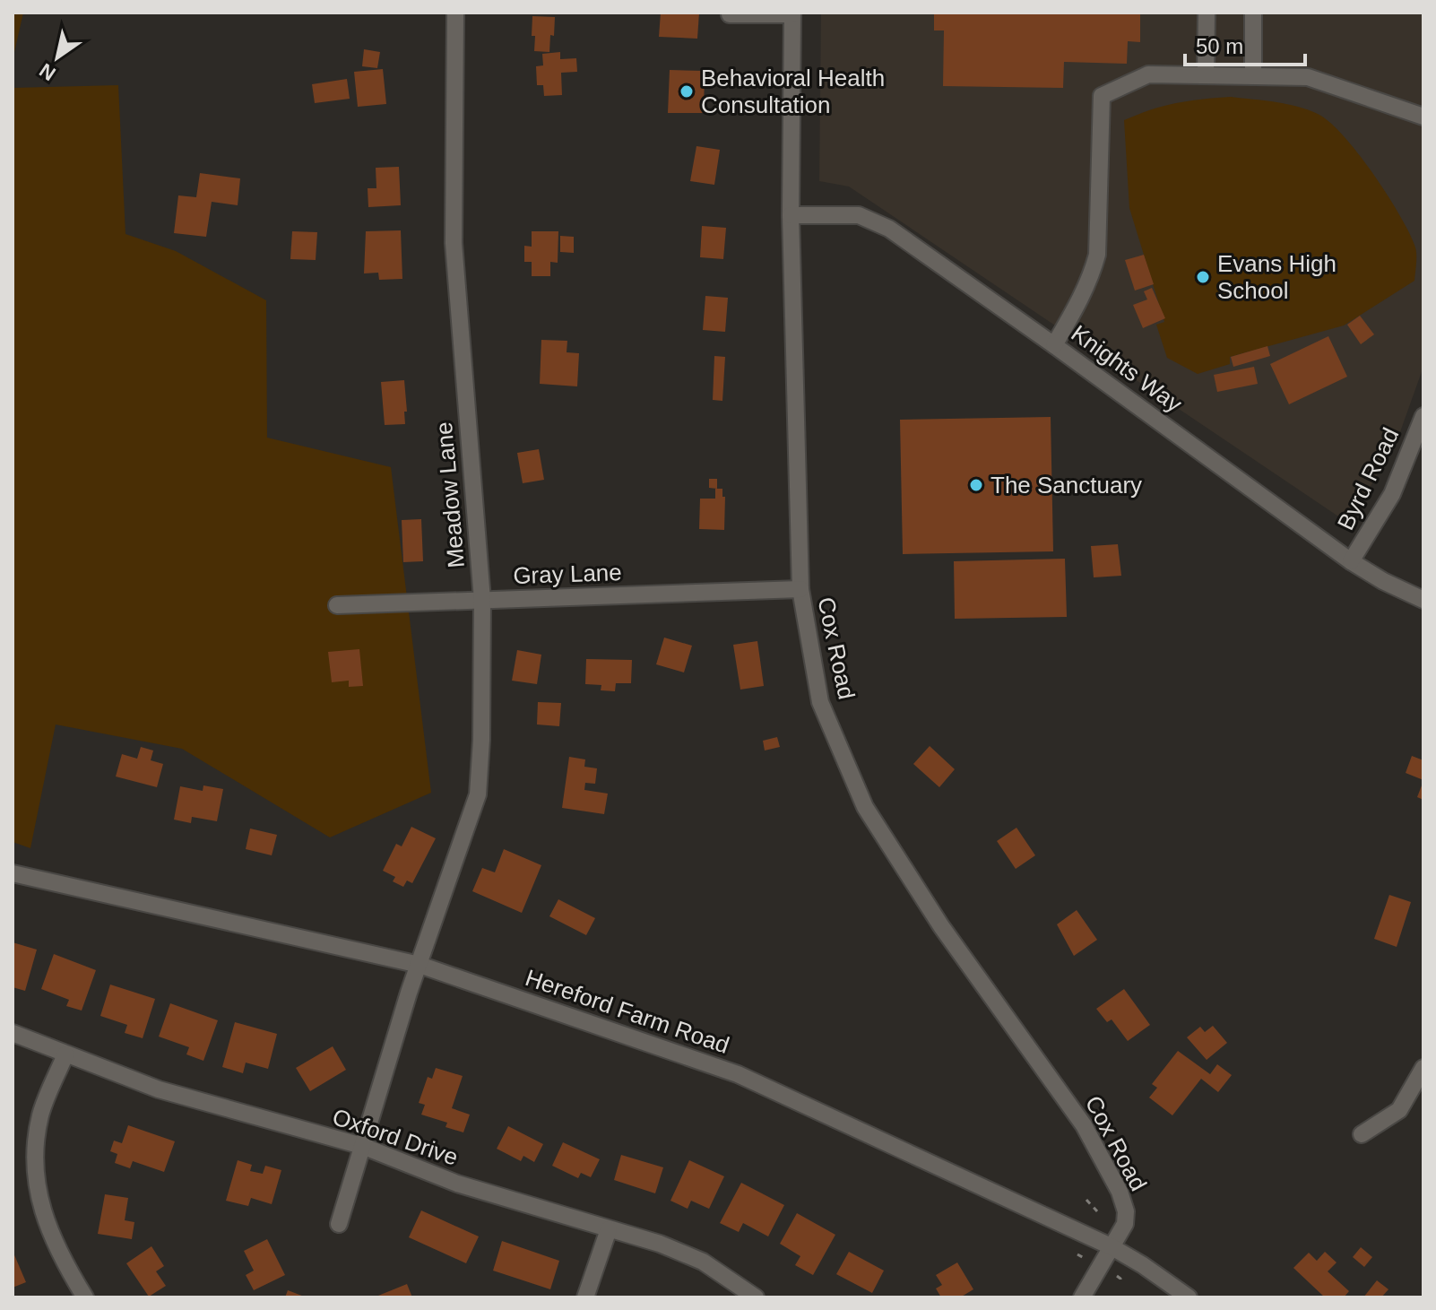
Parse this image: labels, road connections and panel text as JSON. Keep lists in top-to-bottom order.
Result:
{
  "streets": {
    "street": [
      "Knights Way",
      "Byrd Road",
      "Meadow Lane",
      "Gray Lane",
      "Cox Road",
      "Hereford Farm Road",
      "Oxford Drive"
    ]
  },
  "crossings": [
    ["Knights Way", "Byrd Road"],
    ["Knights Way", "Cox Road"],
    ["Meadow Lane", "Gray Lane"],
    ["Meadow Lane", "Hereford Farm Road"],
    ["Meadow Lane", "Oxford Drive"],
    ["Gray Lane", "Cox Road"],
    ["Cox Road", "Hereford Farm Road"]
  ],
  "places": ["Behavioral Health Consultation", "Evans High School", "The Sanctuary"],
  "scale_bar": "50 m",
  "north": "bottom left"
}
